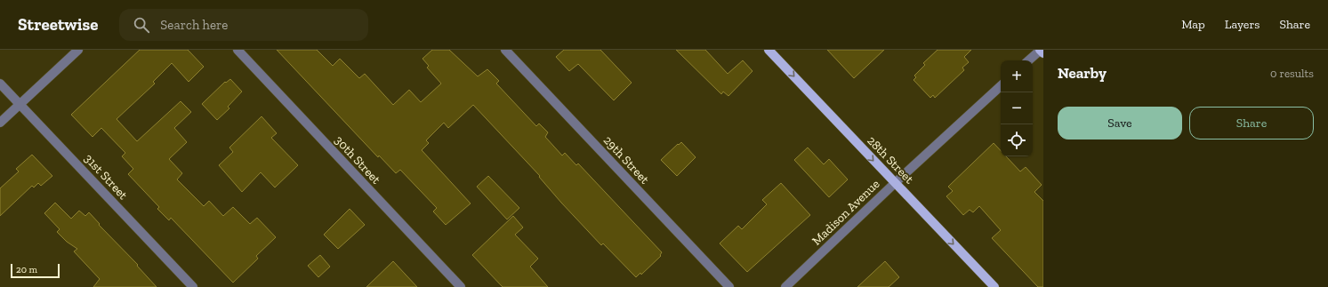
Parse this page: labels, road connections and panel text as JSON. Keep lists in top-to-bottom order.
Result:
{
  "streets": {
    "main road": ["28th Street"],
    "street": [
      "30th Street",
      "29th Street",
      "31st Street",
      "Madison Avenue"
    ]
  },
  "crossings": [
    ["28th Street", "Madison Avenue"]
  ],
  "one_way": ["28th Street"],
  "scale_bar": "20 m",
  "page": {
    "header": "Streetwise",
    "search": "Search here",
    "nav": ["Map", "Layers", "Share"],
    "heading": ["Nearby", "0 results"],
    "map_buttons": ["+", "−"],
    "buttons": ["Save", "Share"],
    "scale": "20 m"
  }
}
